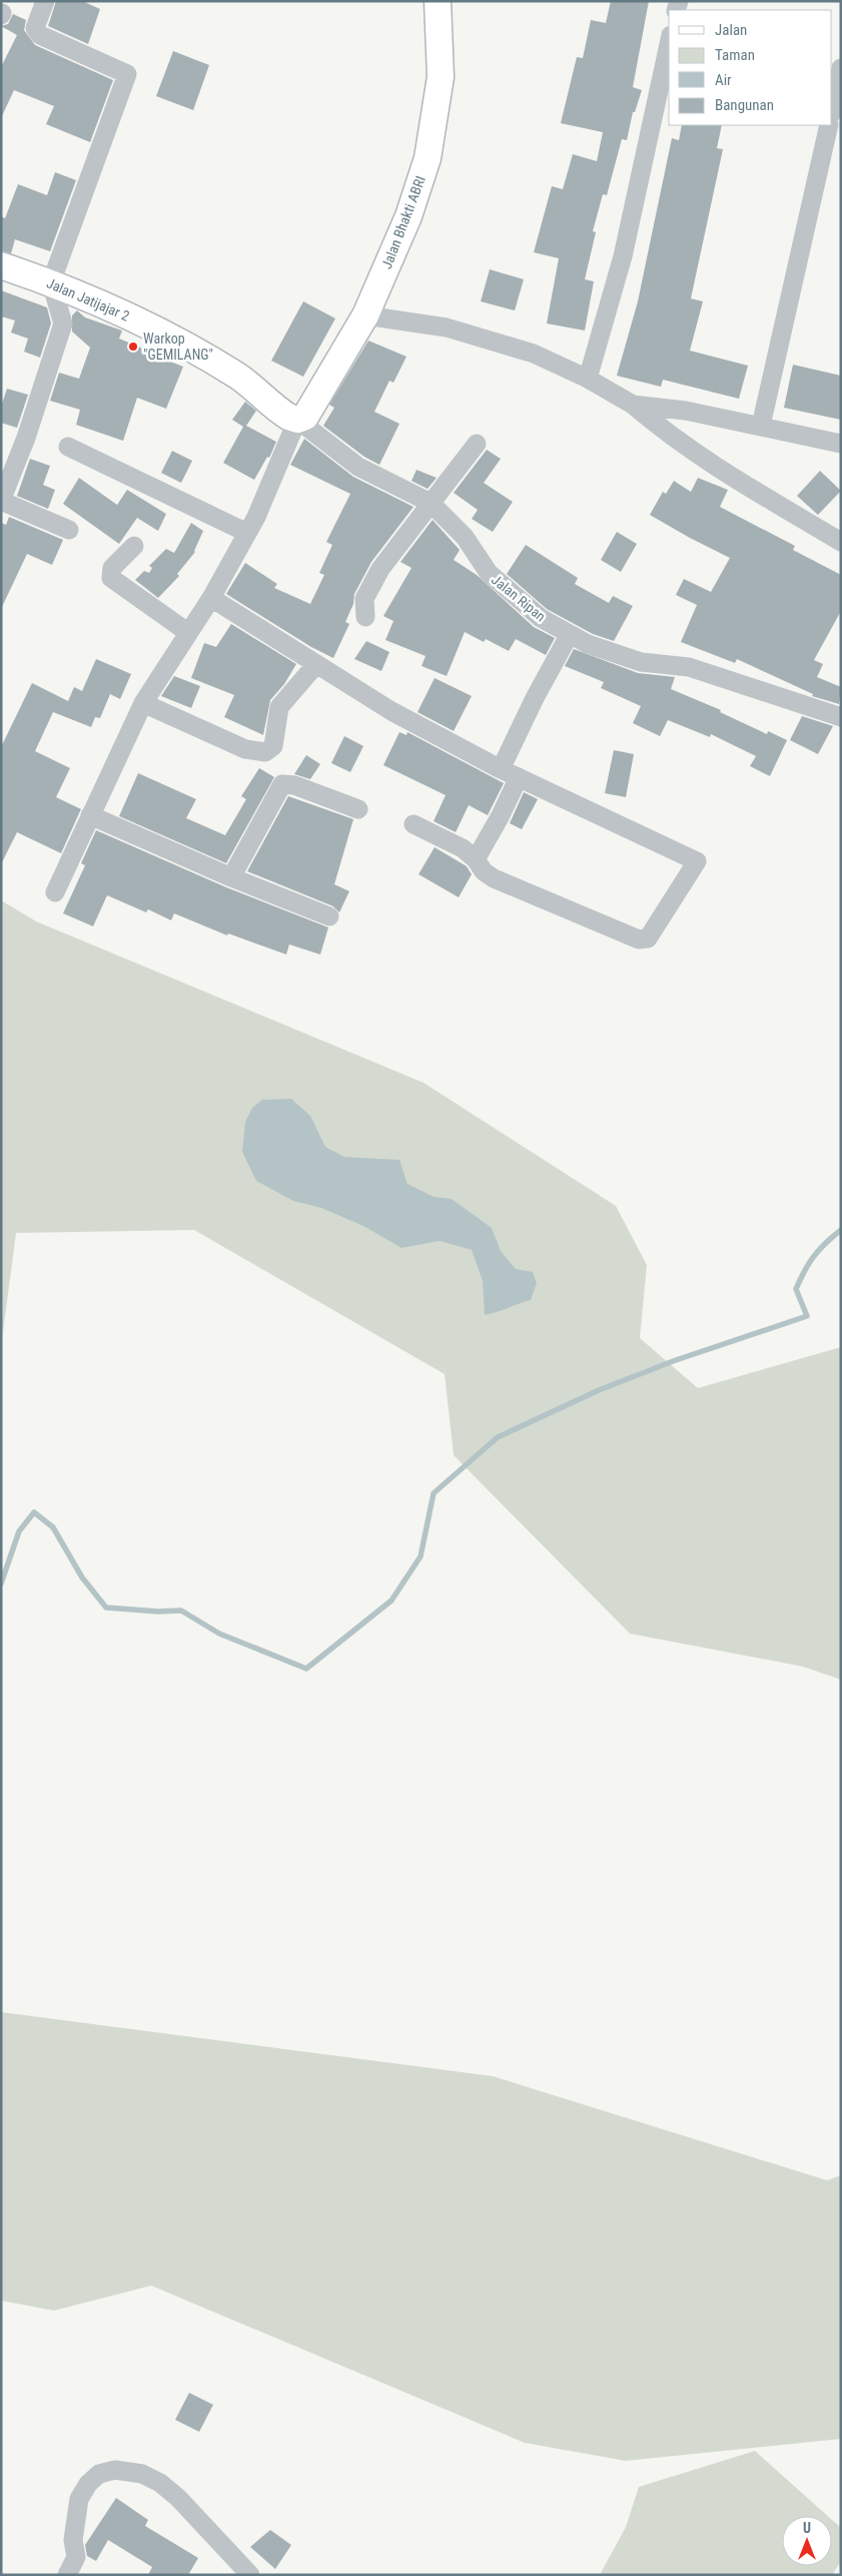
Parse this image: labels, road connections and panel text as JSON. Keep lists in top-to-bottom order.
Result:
{
  "streets": {
    "street": ["Jalan Bhakti ABRI", "Jalan Jatijajar 2", "Jalan Ripan"]
  },
  "crossings": [
    ["Jalan Bhakti ABRI", "Jalan Jatijajar 2"],
    ["Jalan Bhakti ABRI", "Jalan Ripan"],
    ["Jalan Jatijajar 2", "Jalan Ripan"]
  ],
  "places": ["Warkop \"GEMILANG\""],
  "legend": [
    "Jalan",
    "Taman",
    "Air",
    "Bangunan"
  ],
  "north": "top"
}
